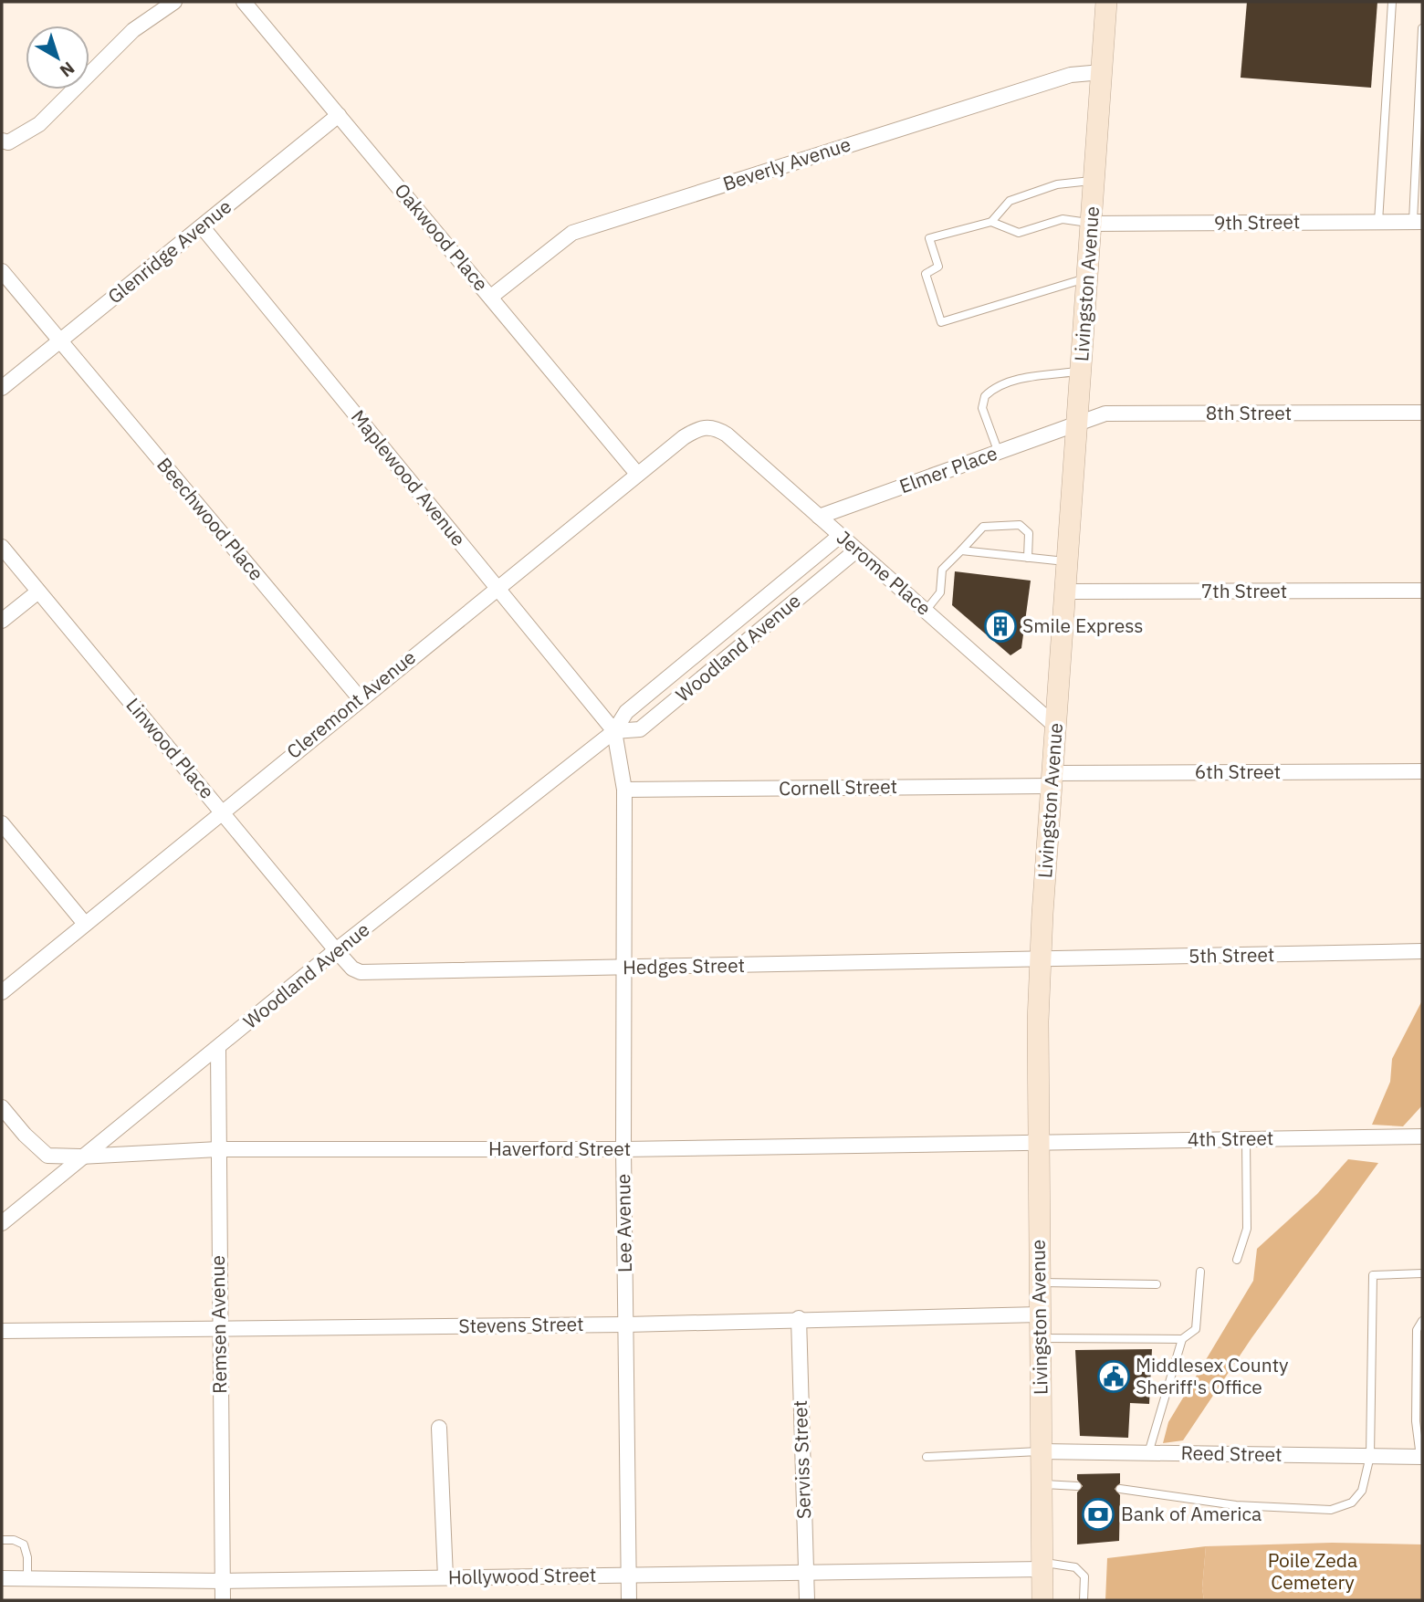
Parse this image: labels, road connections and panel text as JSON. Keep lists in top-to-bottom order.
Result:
{
  "streets": {
    "main road": ["Livingston Avenue"],
    "street": [
      "Beverly Avenue",
      "9th Street",
      "Oakwood Place",
      "Glenridge Avenue",
      "8th Street",
      "Elmer Place",
      "Maplewood Avenue",
      "Beechwood Place",
      "Jerome Place",
      "7th Street",
      "Woodland Avenue",
      "Cleremont Avenue",
      "Linwood Place",
      "6th Street",
      "Cornell Street",
      "5th Street",
      "Hedges Street",
      "4th Street",
      "Haverford Street",
      "Lee Avenue",
      "Remsen Avenue",
      "Stevens Street",
      "Reed Street",
      "Serviss Street",
      "Hollywood Street"
    ]
  },
  "crossings": [
    ["Beverly Avenue", "Oakwood Place"],
    ["Beverly Avenue", "Livingston Avenue"],
    ["9th Street", "Livingston Avenue"],
    ["Oakwood Place", "Glenridge Avenue"],
    ["Oakwood Place", "Cleremont Avenue"],
    ["Glenridge Avenue", "Maplewood Avenue"],
    ["Glenridge Avenue", "Beechwood Place"],
    ["Livingston Avenue", "8th Street"],
    ["Livingston Avenue", "Elmer Place"],
    ["Livingston Avenue", "Jerome Place"],
    ["Livingston Avenue", "7th Street"],
    ["Livingston Avenue", "6th Street"],
    ["Livingston Avenue", "Cornell Street"],
    ["Livingston Avenue", "5th Street"],
    ["Livingston Avenue", "Hedges Street"],
    ["Livingston Avenue", "4th Street"],
    ["Livingston Avenue", "Haverford Street"],
    ["Livingston Avenue", "Stevens Street"],
    ["Livingston Avenue", "Reed Street"],
    ["Livingston Avenue", "Hollywood Street"],
    ["8th Street", "Elmer Place"],
    ["Elmer Place", "Jerome Place"],
    ["Maplewood Avenue", "Woodland Avenue"],
    ["Maplewood Avenue", "Cleremont Avenue"],
    ["Maplewood Avenue", "Lee Avenue"],
    ["Beechwood Place", "Cleremont Avenue"],
    ["Jerome Place", "Woodland Avenue"],
    ["Jerome Place", "Cleremont Avenue"],
    ["Woodland Avenue", "Linwood Place"],
    ["Woodland Avenue", "Hedges Street"],
    ["Woodland Avenue", "Haverford Street"],
    ["Woodland Avenue", "Lee Avenue"],
    ["Woodland Avenue", "Remsen Avenue"],
    ["Cleremont Avenue", "Linwood Place"],
    ["Linwood Place", "Hedges Street"],
    ["6th Street", "Cornell Street"],
    ["Cornell Street", "Lee Avenue"],
    ["5th Street", "Hedges Street"],
    ["Hedges Street", "Lee Avenue"],
    ["4th Street", "Haverford Street"],
    ["Haverford Street", "Lee Avenue"],
    ["Haverford Street", "Remsen Avenue"],
    ["Lee Avenue", "Stevens Street"],
    ["Lee Avenue", "Hollywood Street"],
    ["Remsen Avenue", "Stevens Street"],
    ["Remsen Avenue", "Hollywood Street"],
    ["Stevens Street", "Serviss Street"],
    ["Serviss Street", "Hollywood Street"]
  ],
  "parks": ["Poile Zeda Cemetery"],
  "places": {
    "building": ["Smile Express"],
    "public building": ["Middlesex County Sheriff's Office"],
    "bank": ["Bank of America"]
  },
  "north": "bottom right"
}
